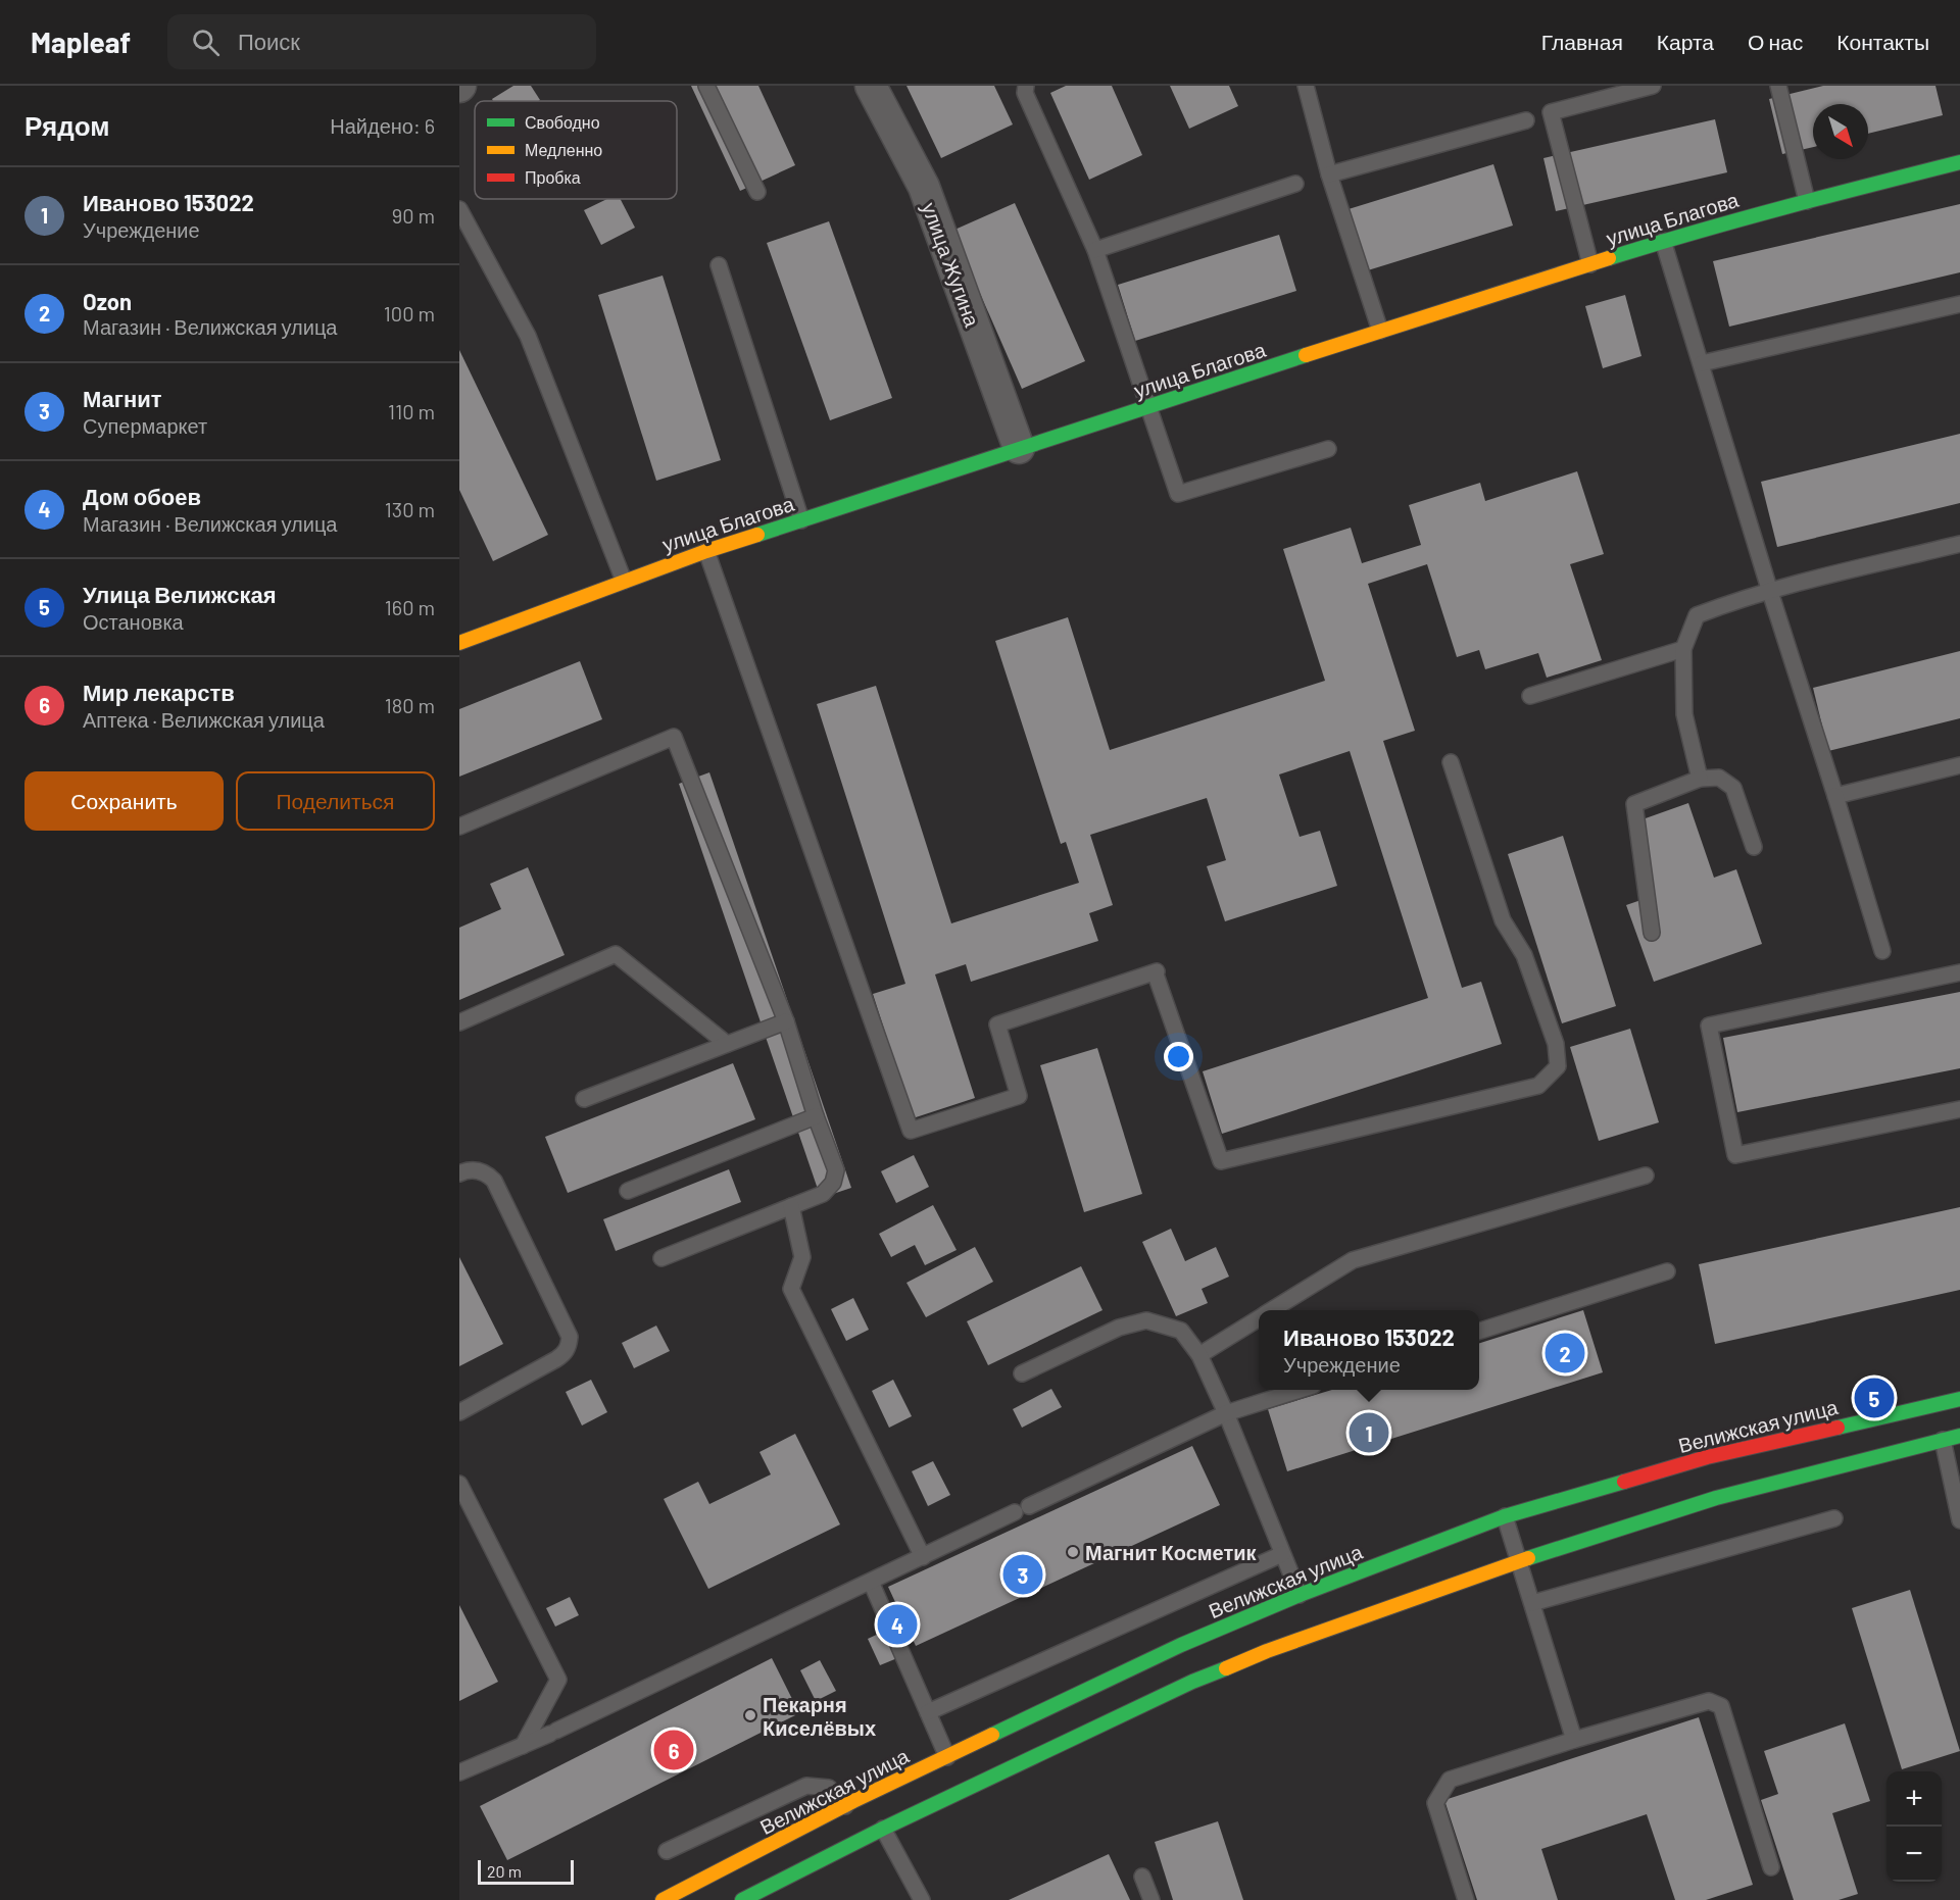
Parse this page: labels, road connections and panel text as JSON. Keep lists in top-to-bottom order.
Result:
{
  "streets": {
    "main road": ["улица Благова", "Велижская улица"],
    "street": ["улица Жугина"]
  },
  "crossings": [
    ["улица Благова", "улица Жугина"]
  ],
  "places": ["Магнит Косметик", "Пекарня Киселёвых"],
  "legend": ["Свободно", "Медленно", "Пробка"],
  "scale_bar": "20 m",
  "north": "bottom right",
  "page": {
    "header": "Mapleaf",
    "search": "Поиск",
    "nav": [
      "Главная",
      "Карта",
      "О нас",
      "Контакты"
    ],
    "heading": ["Рядом", "Найдено: 6"],
    "list": [
      {
        "mark": "1",
        "name": "Иваново 153022",
        "note": "Учреждение",
        "value": "90 m"
      },
      {
        "mark": "2",
        "name": "Ozon",
        "note": "Магазин · Велижская улица",
        "value": "100 m"
      },
      {
        "mark": "3",
        "name": "Магнит",
        "note": "Супермаркет",
        "value": "110 m"
      },
      {
        "mark": "4",
        "name": "Дом обоев",
        "note": "Магазин · Велижская улица",
        "value": "130 m"
      },
      {
        "mark": "5",
        "name": "Улица Велижская",
        "note": "Остановка",
        "value": "160 m"
      },
      {
        "mark": "6",
        "name": "Мир лекарств",
        "note": "Аптека · Велижская улица",
        "value": "180 m"
      }
    ],
    "buttons": ["Сохранить", "Поделиться"],
    "popup": ["Иваново 153022", "Учреждение"],
    "pins": [
      "2",
      "5",
      "1",
      "3",
      "4",
      "6"
    ],
    "map_buttons": ["+", "−"],
    "scale": "20 m"
  }
}
